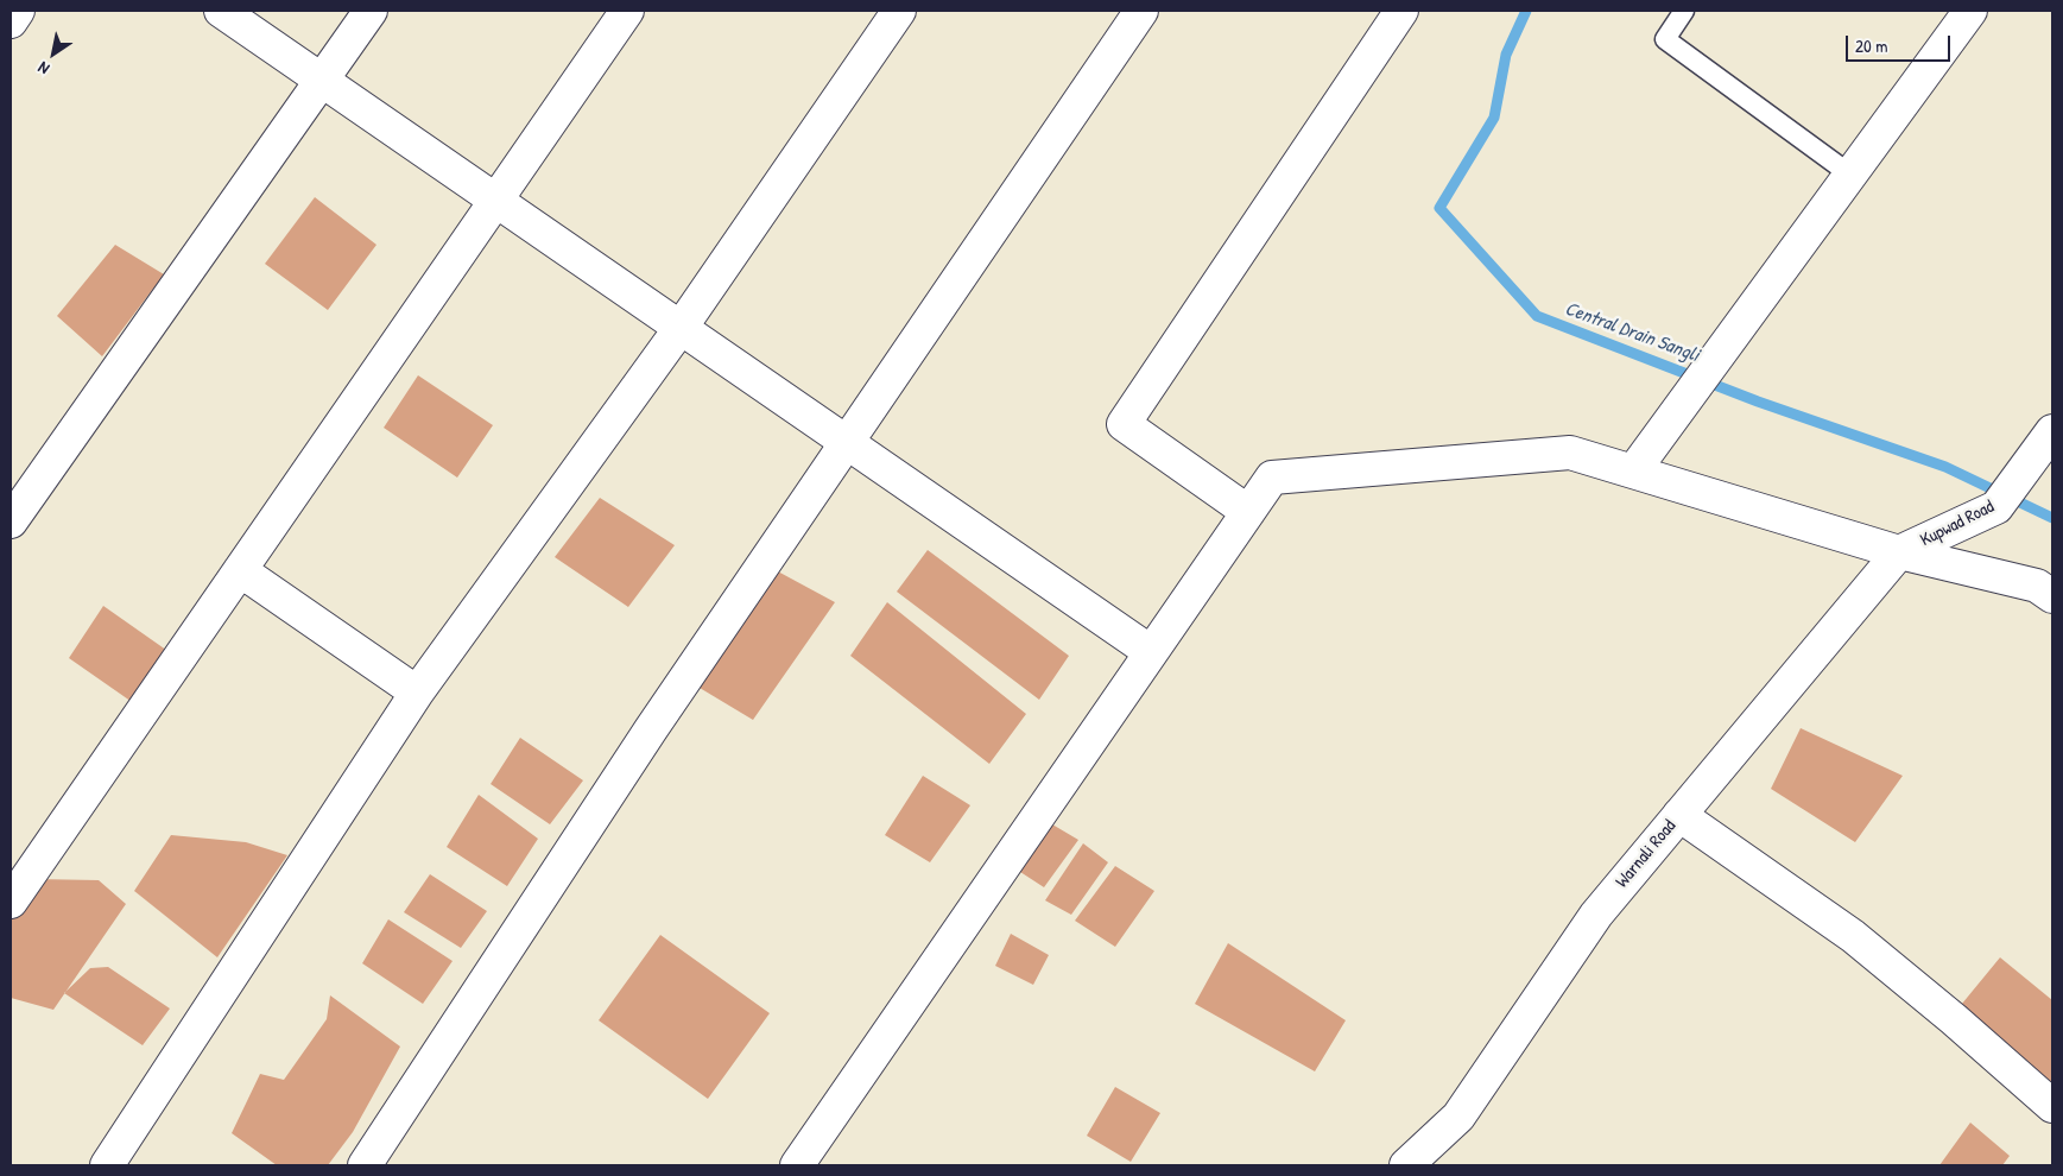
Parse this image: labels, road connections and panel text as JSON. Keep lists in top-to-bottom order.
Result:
{
  "streets": {
    "street": ["Kupwad Road", "Warnali Road"]
  },
  "crossings": [
    ["Kupwad Road", "Warnali Road"]
  ],
  "water": ["Central Drain Sangli"],
  "scale_bar": "20 m",
  "north": "bottom left"
}
